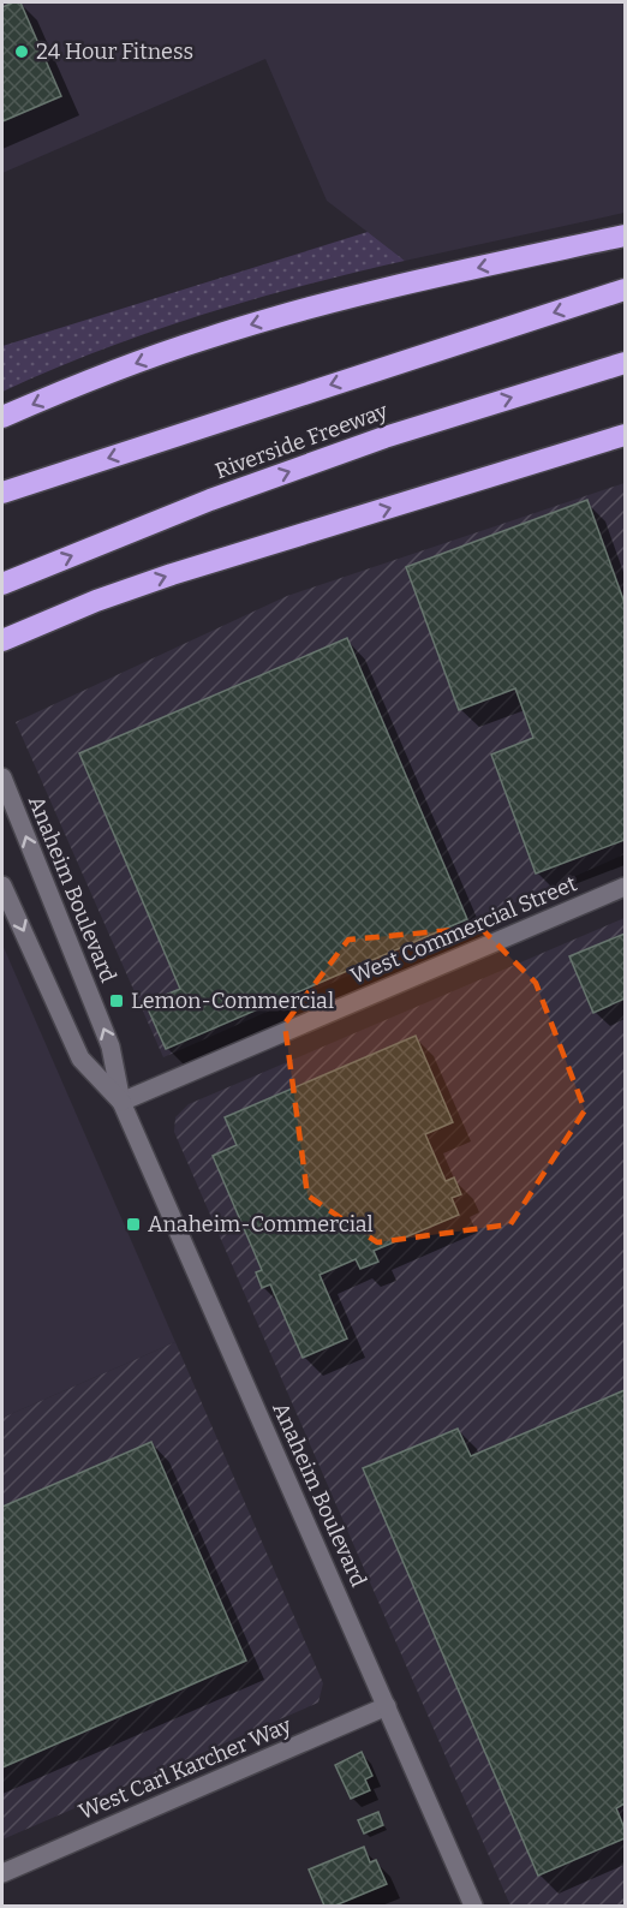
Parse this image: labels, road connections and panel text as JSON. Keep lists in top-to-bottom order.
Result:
{
  "streets": {
    "highway": ["Riverside Freeway"],
    "street": ["Anaheim Boulevard", "West Commercial Street", "West Carl Karcher Way"]
  },
  "crossings": [
    ["Anaheim Boulevard", "West Commercial Street"],
    ["Anaheim Boulevard", "West Carl Karcher Way"]
  ],
  "places": {
    "other": ["24 Hour Fitness"],
    "transit": ["Lemon-Commercial", "Anaheim-Commercial"]
  }
}
